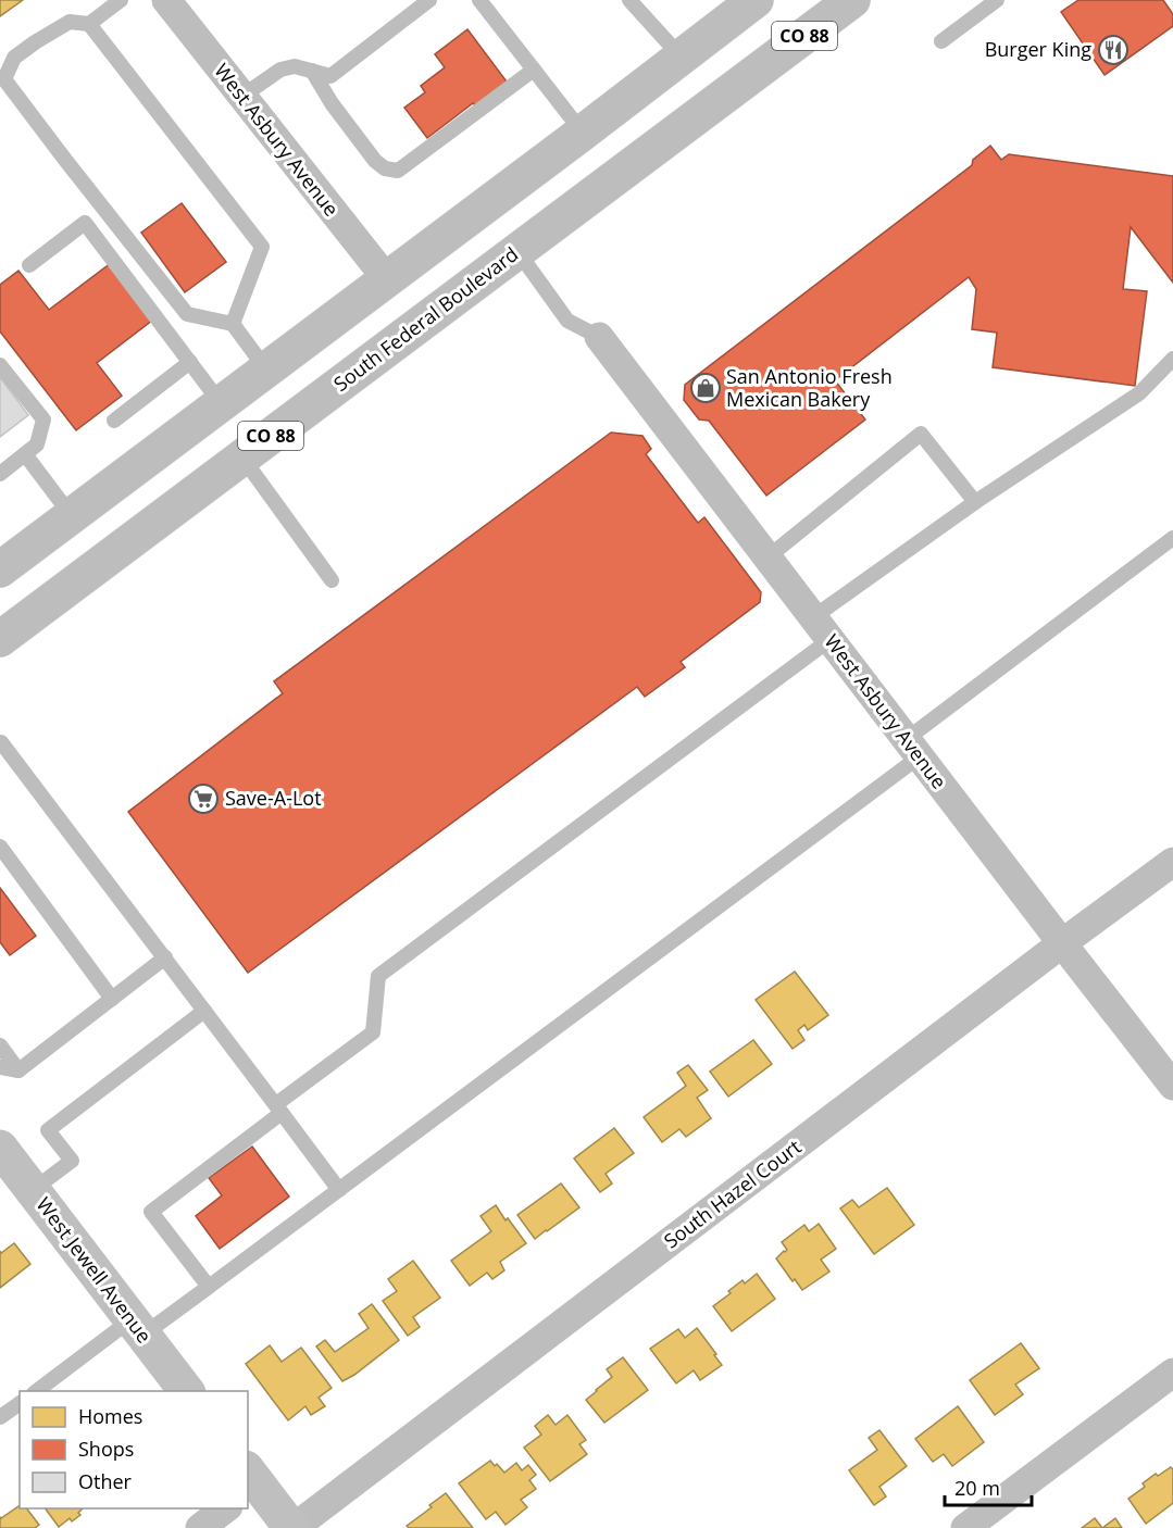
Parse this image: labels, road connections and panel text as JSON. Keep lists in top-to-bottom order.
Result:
{
  "streets": {
    "main road": ["CO 88", "South Federal Boulevard", "West Jewell Avenue"],
    "street": ["West Asbury Avenue", "South Hazel Court"]
  },
  "crossings": [
    ["CO 88", "West Asbury Avenue"],
    ["West Asbury Avenue", "South Hazel Court"]
  ],
  "places": {
    "restaurant": ["Burger King"],
    "shop": ["San Antonio Fresh Mexican Bakery"],
    "supermarket": ["Save-A-Lot"]
  },
  "legend": ["Homes", "Shops", "Other"],
  "scale_bar": "20 m"
}
